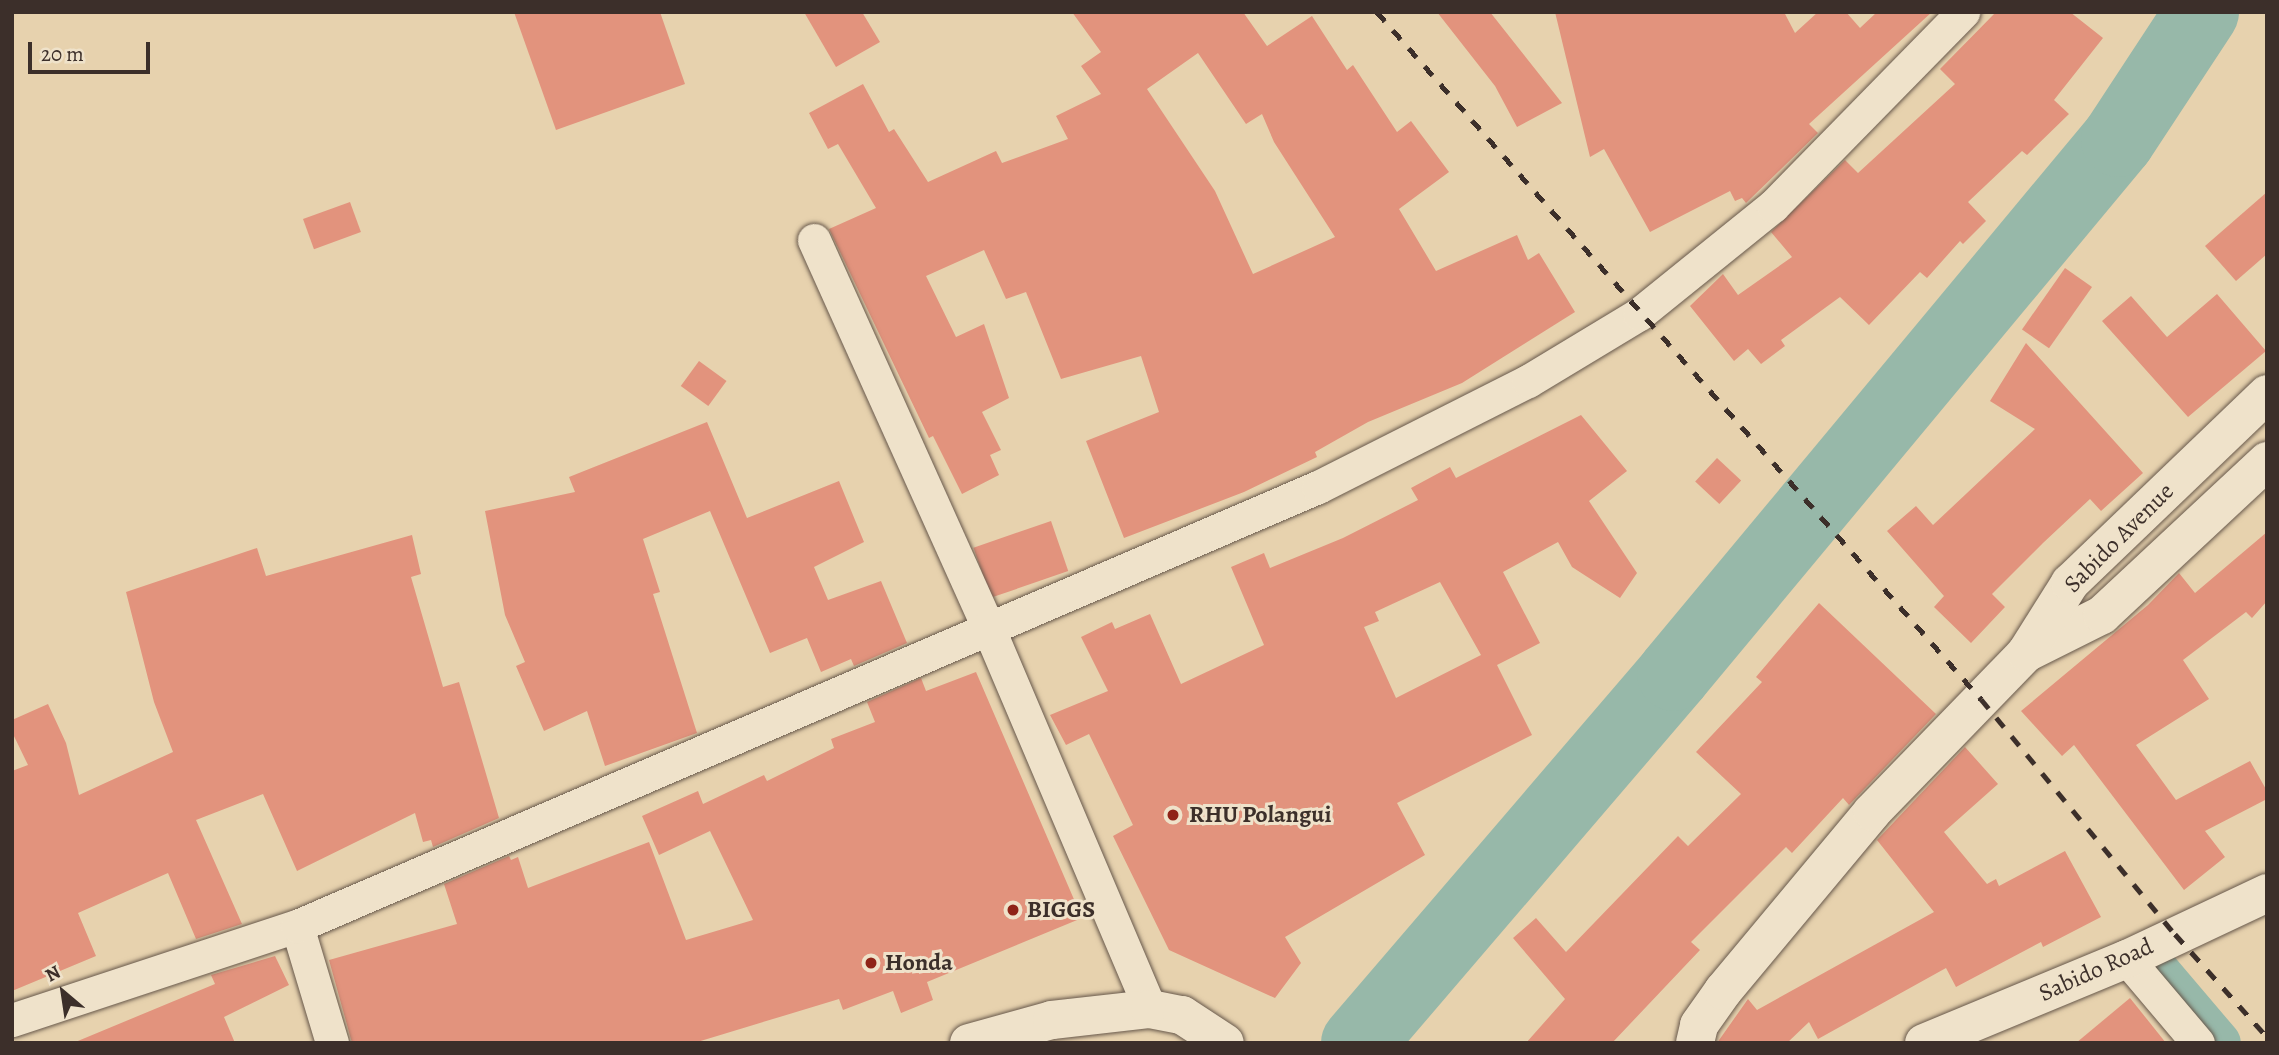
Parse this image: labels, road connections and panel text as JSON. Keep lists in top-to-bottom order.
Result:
{
  "streets": {
    "street": ["Sabido Avenue", "Sabido Road"]
  },
  "places": ["RHU Polangui", "BIGGS", "Honda"],
  "scale_bar": "20 m",
  "north": "top left"
}
